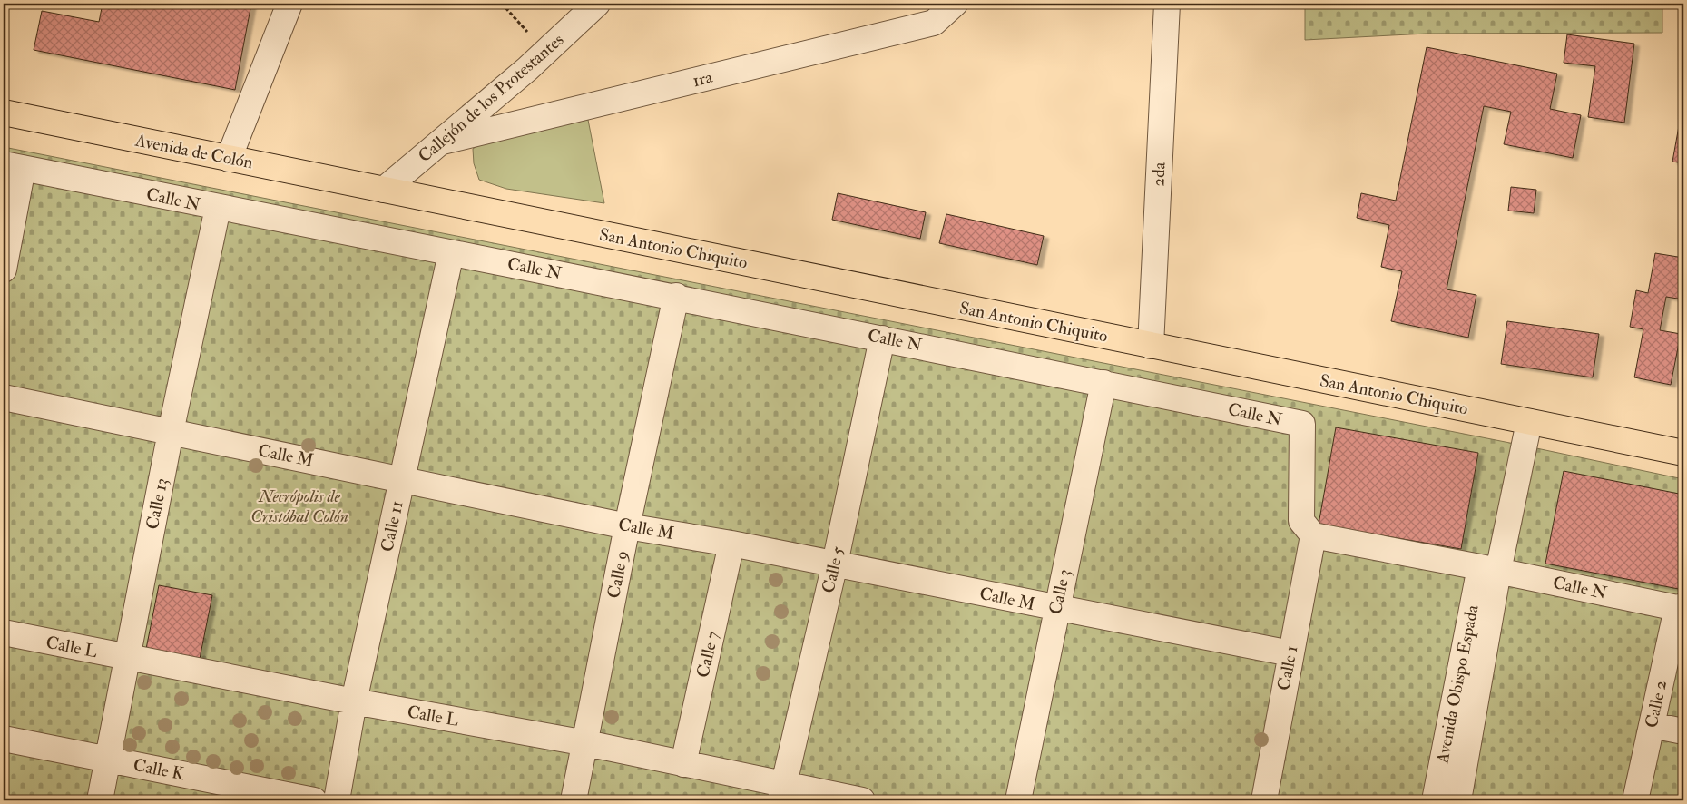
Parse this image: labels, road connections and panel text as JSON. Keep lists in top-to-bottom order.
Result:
{
  "streets": {
    "main road": ["Avenida de Colón", "San Antonio Chiquito"],
    "street": [
      "1ra",
      "Callejón de los Protestantes",
      "2da",
      "Calle N",
      "Calle M",
      "Calle 13",
      "Calle 11",
      "Calle 5",
      "Calle 9",
      "Calle 3",
      "Calle L",
      "Calle 7",
      "Calle 1",
      "Avenida Obispo Espada",
      "Calle 2",
      "Calle K"
    ]
  },
  "crossings": [
    ["1ra", "Callejón de los Protestantes"],
    ["Callejón de los Protestantes", "Avenida de Colón"],
    ["Callejón de los Protestantes", "San Antonio Chiquito"],
    ["Avenida de Colón", "San Antonio Chiquito"],
    ["2da", "San Antonio Chiquito"],
    ["Calle N", "Calle 13"],
    ["Calle N", "Calle 11"],
    ["Calle N", "Calle 5"],
    ["Calle N", "Calle 9"],
    ["Calle N", "Calle 3"],
    ["Calle N", "Calle 1"],
    ["Calle N", "Avenida Obispo Espada"],
    ["Calle N", "Calle 2"],
    ["Calle M", "Calle 13"],
    ["Calle M", "Calle 11"],
    ["Calle M", "Calle 5"],
    ["Calle M", "Calle 9"],
    ["Calle M", "Calle 3"],
    ["Calle M", "Calle 7"],
    ["Calle M", "Calle 1"],
    ["Calle 13", "Calle L"],
    ["Calle 13", "Calle K"],
    ["Calle 11", "Calle L"],
    ["Calle 5", "Calle L"],
    ["Calle 9", "Calle L"],
    ["Calle L", "Calle 7"]
  ],
  "parks": ["Necrópolis de Cristóbal Colón"]
}
